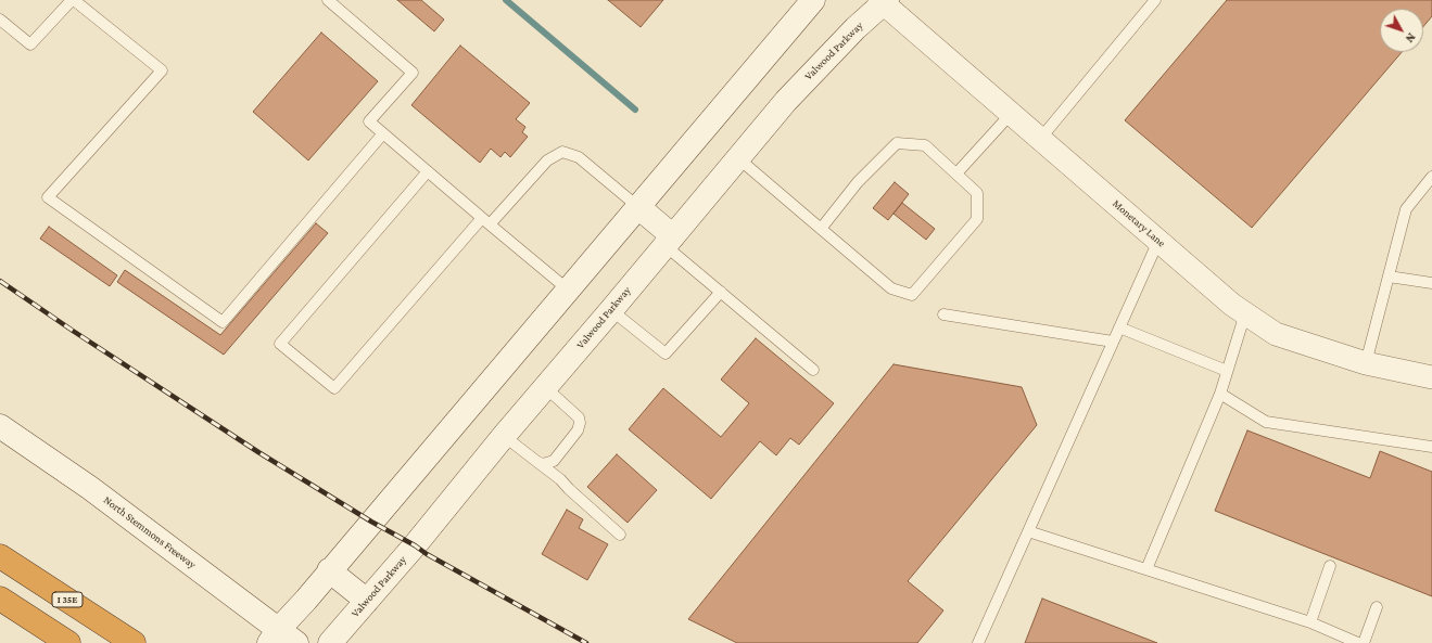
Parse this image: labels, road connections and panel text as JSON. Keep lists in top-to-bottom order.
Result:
{
  "streets": {
    "highway": ["I 35E"],
    "main road": ["Valwood Parkway", "North Stemmons Freeway"],
    "street": ["Monetary Lane"]
  },
  "crossings": [
    ["Valwood Parkway", "Monetary Lane"]
  ],
  "north": "bottom right"
}
